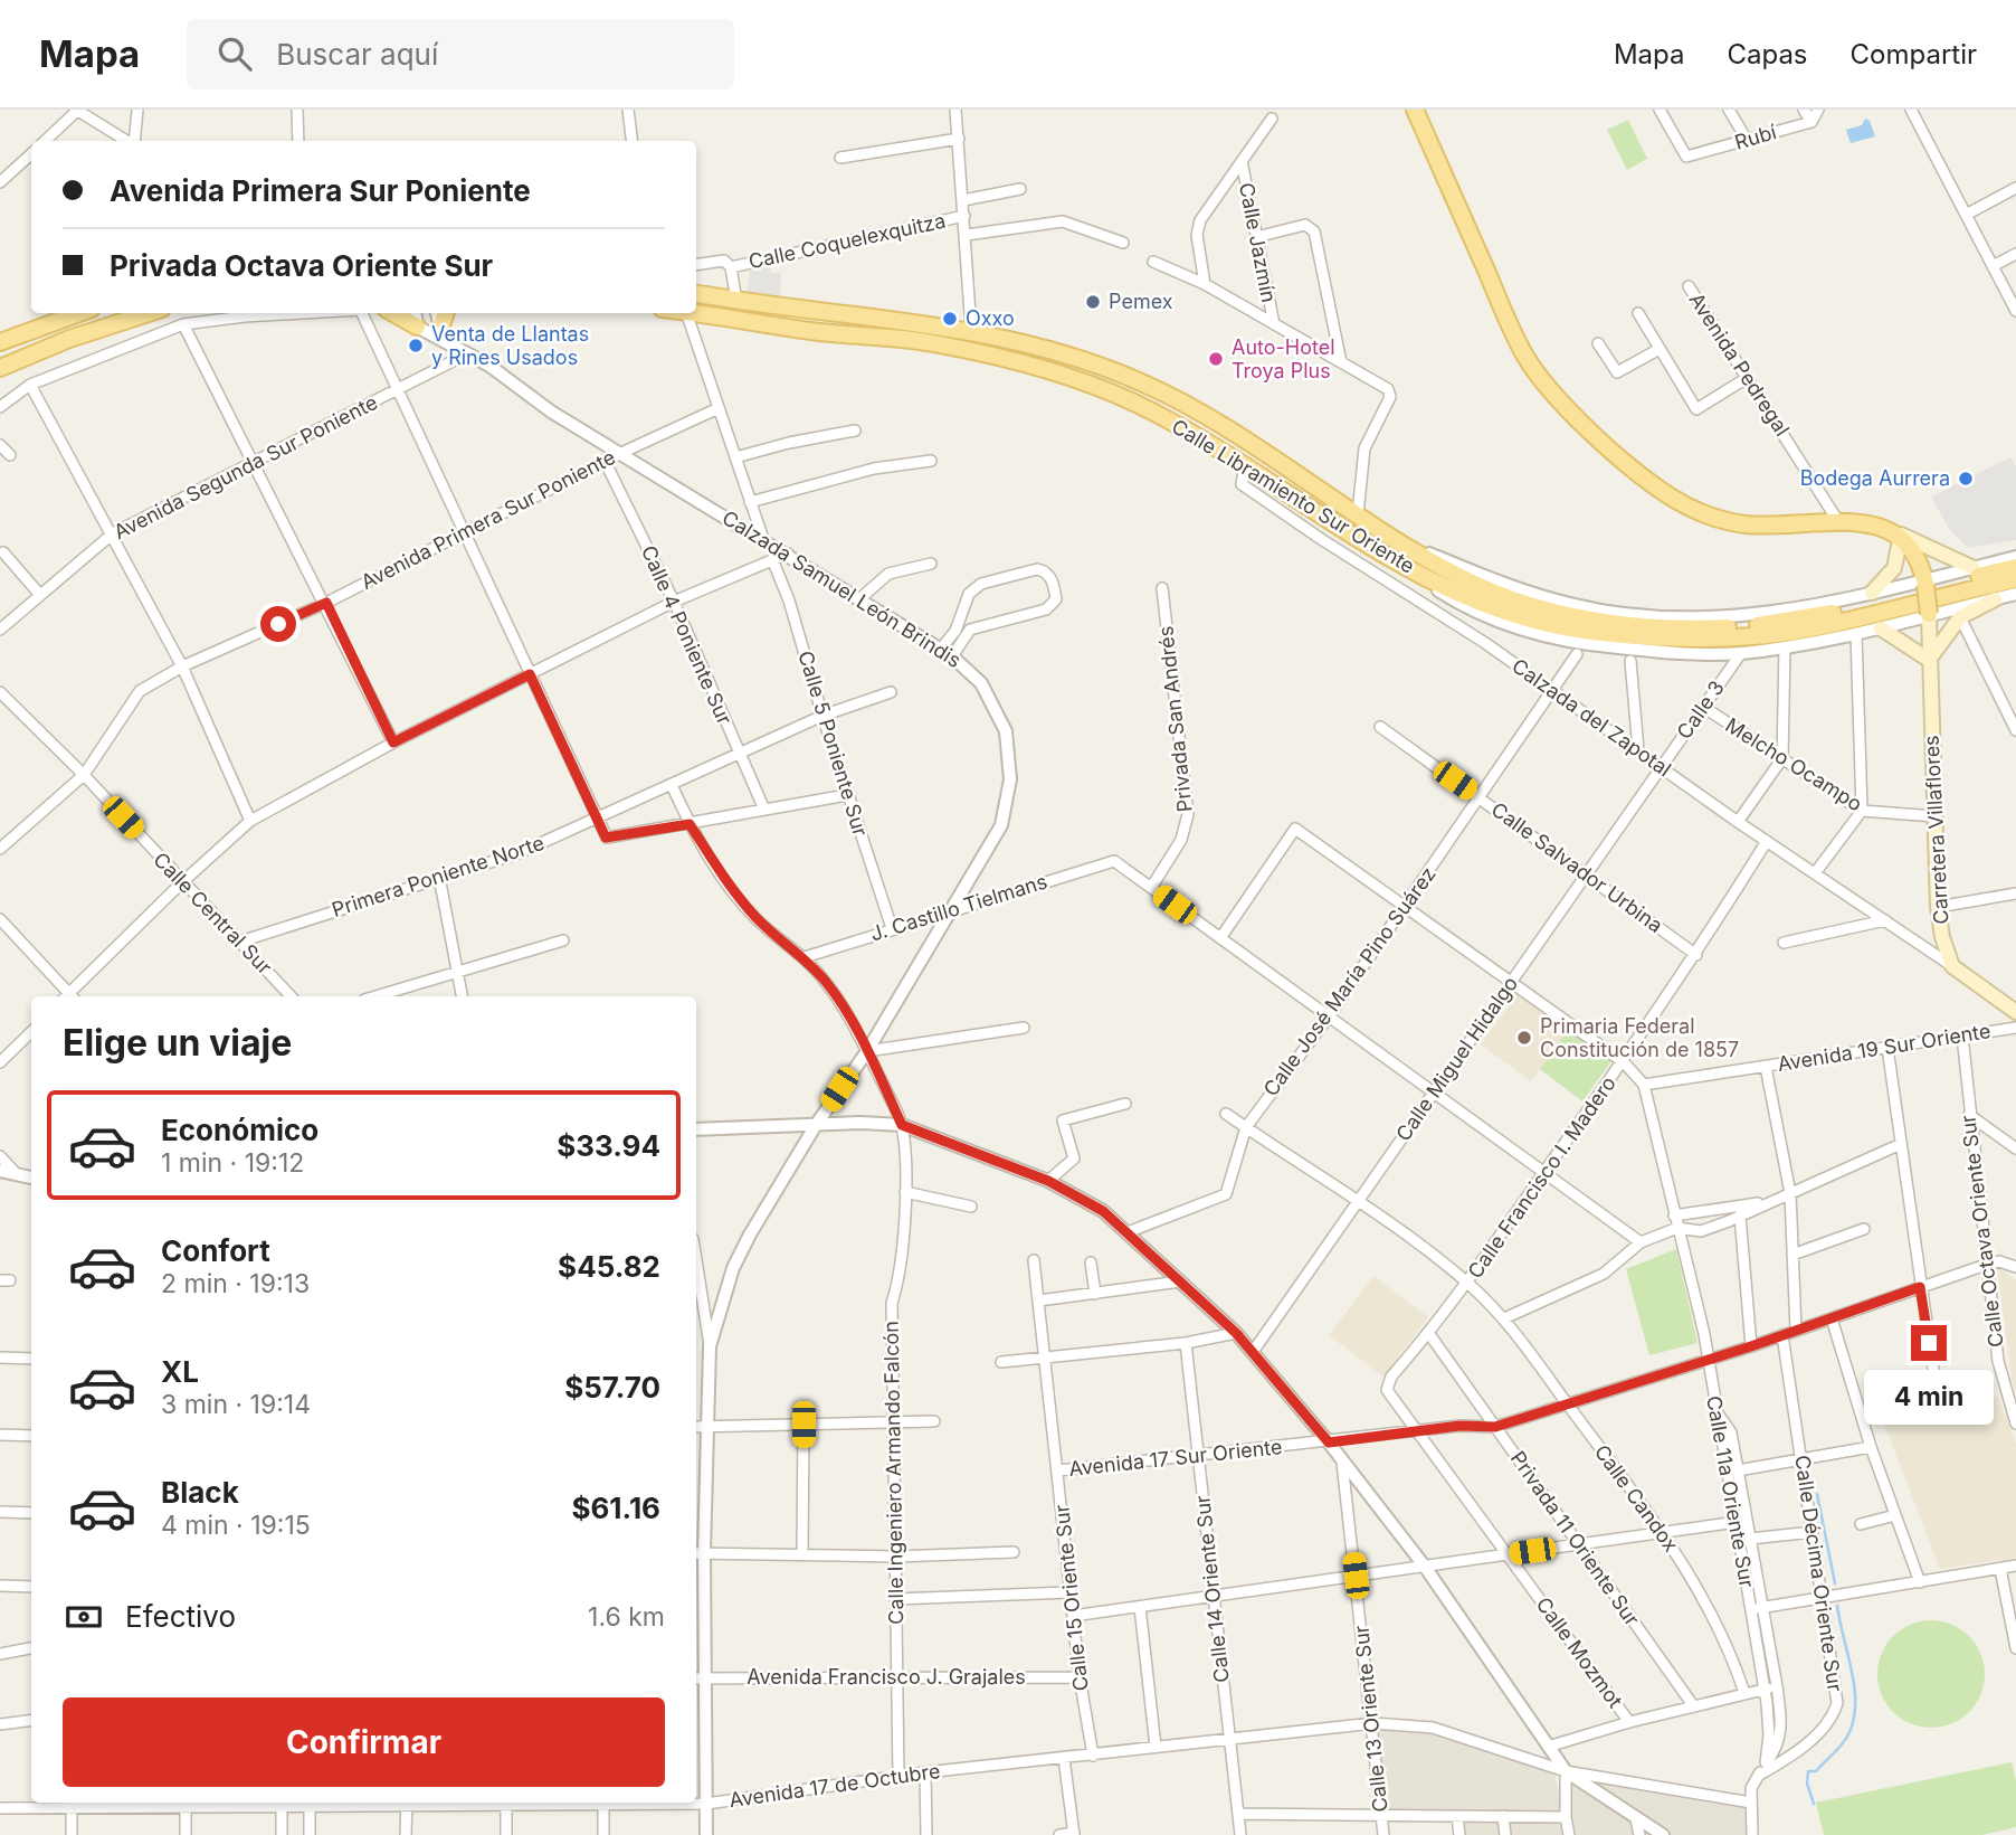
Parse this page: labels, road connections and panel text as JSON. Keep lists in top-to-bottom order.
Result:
{
  "streets": {
    "main road": ["Calle Libramiento Sur Oriente", "Carretera Villaflores"],
    "street": [
      "Rubí",
      "Calle Coquelexquitza",
      "Calle Jazmín",
      "Avenida Pedregal",
      "Avenida Segunda Sur Poniente",
      "Avenida Primera Sur Poniente",
      "Calzada Samuel León Brindis",
      "Calle 4 Poniente Sur",
      "Calle 3",
      "Calzada del Zapotal",
      "Privada San Andrés",
      "Calle 5 Poniente Sur",
      "Melcho Ocampo",
      "Calle Salvador Urbina",
      "Primera Poniente Norte",
      "J. Castillo Tielmans",
      "Calle Central Sur",
      "Calle José María Pino Suárez",
      "Avenida 19 Sur Oriente",
      "Calle Miguel Hidalgo",
      "Calle Francisco I. Madero",
      "Calle Octava Oriente Sur",
      "Avenida 17 Sur Oriente",
      "Calle Ingeniero Armando Falcón",
      "Calle 11a Oriente Sur",
      "Calle Candox",
      "Privada 11 Oriente Sur",
      "Calle Décima Oriente Sur",
      "Calle 14 Oriente Sur",
      "Calle 15 Oriente Sur",
      "Calle Mozmot",
      "Avenida Francisco J. Grajales",
      "Calle 13 Oriente Sur",
      "Avenida 17 de Octubre"
    ]
  },
  "crossings": [
    ["Avenida Segunda Sur Poniente", "Calzada Samuel León Brindis"],
    ["Calle Libramiento Sur Oriente", "Calzada del Zapotal"],
    ["Avenida Primera Sur Poniente", "Calzada Samuel León Brindis"],
    ["Avenida Primera Sur Poniente", "Calle 4 Poniente Sur"],
    ["Avenida Primera Sur Poniente", "Calle Central Sur"],
    ["Calzada Samuel León Brindis", "J. Castillo Tielmans"],
    ["Calzada Samuel León Brindis", "Avenida Francisco J. Grajales"],
    ["Calzada Samuel León Brindis", "Avenida 17 de Octubre"],
    ["Calle 4 Poniente Sur", "Primera Poniente Norte"],
    ["Calle 3", "Calzada del Zapotal"],
    ["Calle 3", "Melcho Ocampo"],
    ["Calle 3", "Calle Miguel Hidalgo"],
    ["Calzada del Zapotal", "Carretera Villaflores"],
    ["Calzada del Zapotal", "Calle José María Pino Suárez"],
    ["Calzada del Zapotal", "Calle Miguel Hidalgo"],
    ["Calzada del Zapotal", "Calle Francisco I. Madero"],
    ["Privada San Andrés", "J. Castillo Tielmans"],
    ["Calle 5 Poniente Sur", "Primera Poniente Norte"],
    ["Calle 5 Poniente Sur", "J. Castillo Tielmans"],
    ["Melcho Ocampo", "Carretera Villaflores"],
    ["Calle Salvador Urbina", "Calle José María Pino Suárez"],
    ["Calle Salvador Urbina", "Calle Miguel Hidalgo"],
    ["Calle Salvador Urbina", "Calle Francisco I. Madero"],
    ["Primera Poniente Norte", "Calle Central Sur"],
    ["Calle José María Pino Suárez", "Calle Candox"],
    ["Avenida 19 Sur Oriente", "Calle Octava Oriente Sur"],
    ["Avenida 19 Sur Oriente", "Calle 11a Oriente Sur"],
    ["Calle Miguel Hidalgo", "Calle Candox"],
    ["Calle Francisco I. Madero", "Calle Candox"],
    ["Calle Francisco I. Madero", "Privada 11 Oriente Sur"],
    ["Calle Francisco I. Madero", "Calle Mozmot"],
    ["Calle Octava Oriente Sur", "Avenida 17 Sur Oriente"],
    ["Avenida 17 Sur Oriente", "Calle 11a Oriente Sur"],
    ["Avenida 17 Sur Oriente", "Calle Candox"],
    ["Avenida 17 Sur Oriente", "Privada 11 Oriente Sur"],
    ["Avenida 17 Sur Oriente", "Calle Décima Oriente Sur"],
    ["Avenida 17 Sur Oriente", "Calle 14 Oriente Sur"],
    ["Avenida 17 Sur Oriente", "Calle 15 Oriente Sur"],
    ["Avenida 17 Sur Oriente", "Calle Mozmot"],
    ["Calle Ingeniero Armando Falcón", "Avenida Francisco J. Grajales"],
    ["Calle Ingeniero Armando Falcón", "Avenida 17 de Octubre"],
    ["Calle 11a Oriente Sur", "Calle Décima Oriente Sur"],
    ["Calle 11a Oriente Sur", "Avenida 17 de Octubre"],
    ["Calle 14 Oriente Sur", "Avenida 17 de Octubre"],
    ["Calle 15 Oriente Sur", "Avenida Francisco J. Grajales"],
    ["Calle 15 Oriente Sur", "Avenida 17 de Octubre"],
    ["Calle 13 Oriente Sur", "Avenida 17 de Octubre"]
  ],
  "places": [
    "Pemex",
    "Oxxo",
    "Venta de Llantas y Rines Usados",
    "Auto-Hotel Troya Plus",
    "Bodega Aurrera",
    "Primaria Federal Constitución de 1857"
  ],
  "page": {
    "header": "Mapa",
    "search": "Buscar aquí",
    "nav": ["Mapa", "Capas", "Compartir"],
    "banner": ["Avenida Primera Sur Poniente", "Privada Octava Oriente Sur"],
    "heading": "Elige un viaje",
    "list": [
      {
        "name": "Económico",
        "note": "1 min · 19:12",
        "value": "$33.94"
      },
      {
        "name": "Confort",
        "note": "2 min · 19:13",
        "value": "$45.82"
      },
      {
        "name": "XL",
        "note": "3 min · 19:14",
        "value": "$57.70"
      },
      {
        "name": "Black",
        "note": "4 min · 19:15",
        "value": "$61.16"
      }
    ],
    "bubble": "4 min",
    "pay": ["Efectivo", "1.6 km"],
    "buttons": "Confirmar"
  }
}
